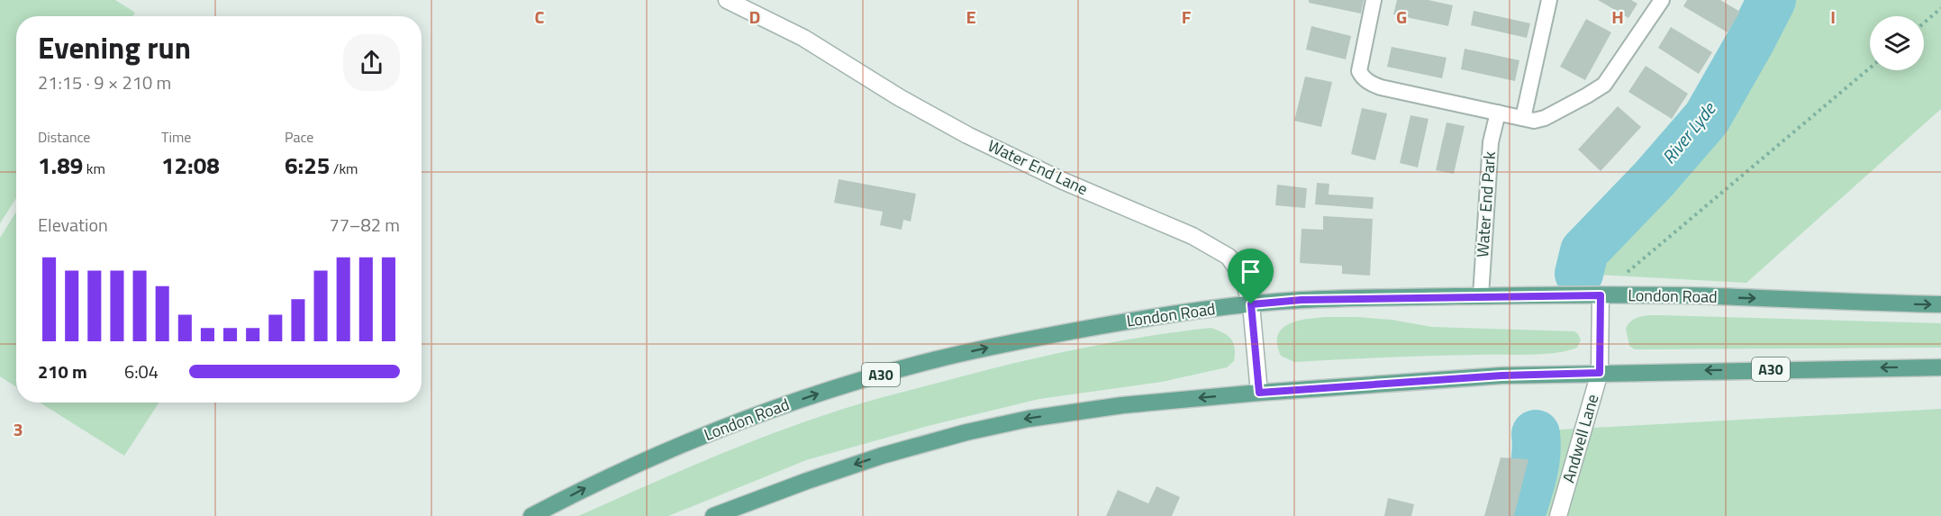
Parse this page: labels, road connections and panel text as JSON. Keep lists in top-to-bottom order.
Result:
{
  "streets": {
    "main road": ["London Road", "A30"],
    "street": ["Water End Lane", "Andwell Lane"],
    "lane": ["Water End Park"]
  },
  "crossings": [
    ["Water End Lane", "London Road"],
    ["Water End Lane", "A30"],
    ["Water End Park", "London Road"],
    ["London Road", "Andwell Lane"],
    ["A30", "Andwell Lane"]
  ],
  "water": ["River Lyde"],
  "page": {
    "heading": ["Evening run", "21:15 · 9 × 210 m"],
    "stats": [
      ["Distance", "1.89 km"],
      ["Time", "12:08"],
      ["Pace", "6:25 /km"]
    ],
    "chart": ["Elevation", "77–82 m"],
    "list": [
      {
        "name": "210 m",
        "note": "6:04"
      }
    ]
  },
  "grid": {
    "columns": [
      "C",
      "D",
      "E",
      "F",
      "G",
      "H",
      "I"
    ],
    "rows": ["3"]
  }
}
